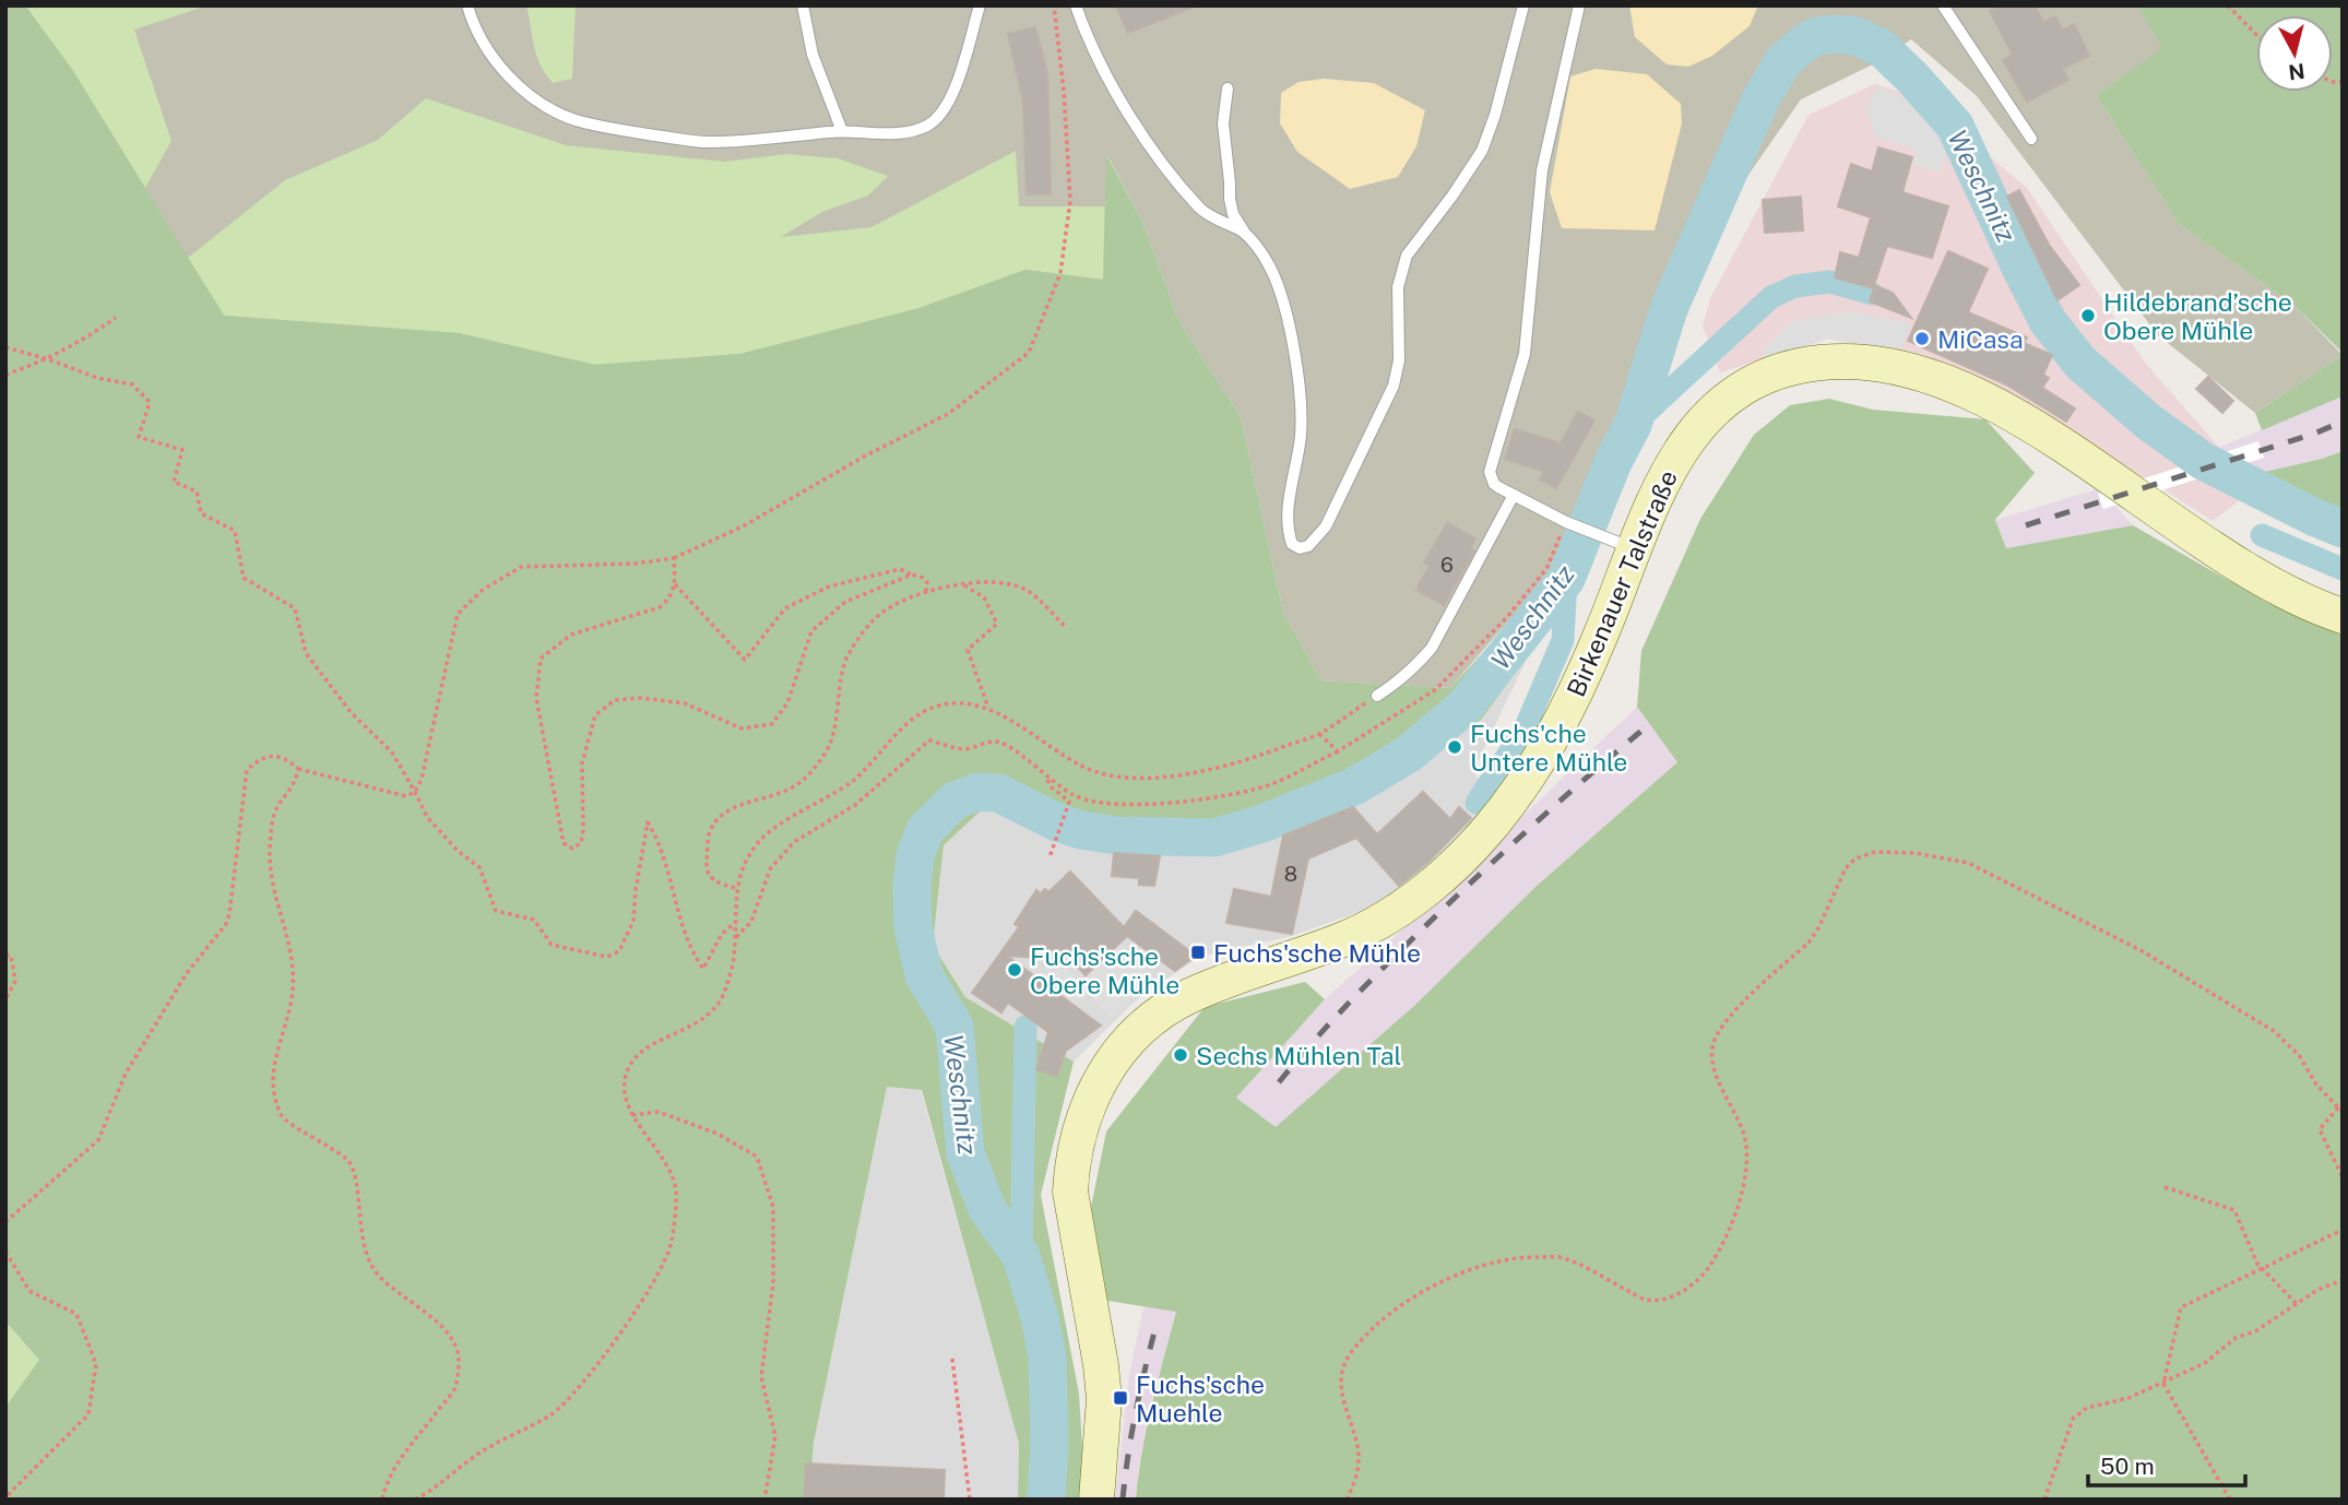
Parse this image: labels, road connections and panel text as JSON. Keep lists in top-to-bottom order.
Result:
{
  "streets": {
    "main road": ["Birkenauer Talstraße"]
  },
  "water": ["Weschnitz"],
  "places": {
    "other": [
      "Hildebrand’sche Obere Mühle",
      "MiCasa",
      "Fuchs'che Untere Mühle",
      "Fuchs'sche Obere Mühle",
      "Sechs Mühlen Tal"
    ],
    "transit": ["Fuchs'sche Mühle", "Fuchs'sche Muehle"]
  },
  "house_numbers": ["6", "8"],
  "scale_bar": "50 m",
  "north": "bottom"
}
